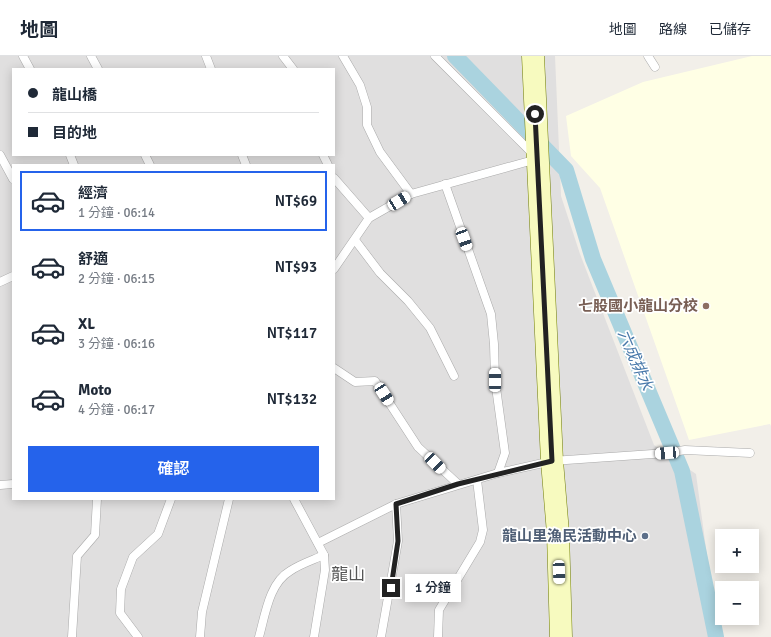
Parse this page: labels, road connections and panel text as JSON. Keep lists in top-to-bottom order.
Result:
{
  "districts": ["龍山"],
  "water": ["六成排水"],
  "places": ["七股國小龍山分校", "龍山里漁民活動中心"],
  "page": {
    "header": "地圖",
    "nav": ["地圖", "路線", "已儲存"],
    "banner": ["龍山橋", "目的地"],
    "list": [
      {
        "name": "經濟",
        "note": "1 分鐘 · 06:14",
        "value": "NT$69"
      },
      {
        "name": "舒適",
        "note": "2 分鐘 · 06:15",
        "value": "NT$93"
      },
      {
        "name": "XL",
        "note": "3 分鐘 · 06:16",
        "value": "NT$117"
      },
      {
        "name": "Moto",
        "note": "4 分鐘 · 06:17",
        "value": "NT$132"
      }
    ],
    "buttons": "確認",
    "map_buttons": ["+", "−"],
    "bubble": "1 分鐘"
  }
}
